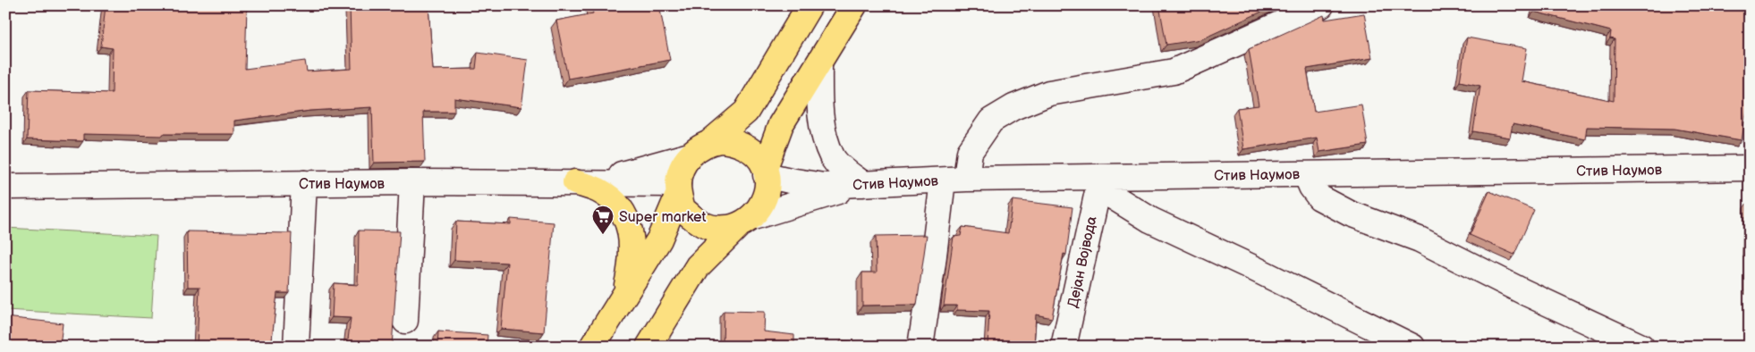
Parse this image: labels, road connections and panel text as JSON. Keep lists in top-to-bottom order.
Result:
{
  "streets": {
    "street": ["Стив Наумов", "Дејан Војвода"]
  },
  "crossings": [
    ["Стив Наумов", "Дејан Војвода"]
  ],
  "places": {
    "supermarket": ["Super market"]
  }
}
